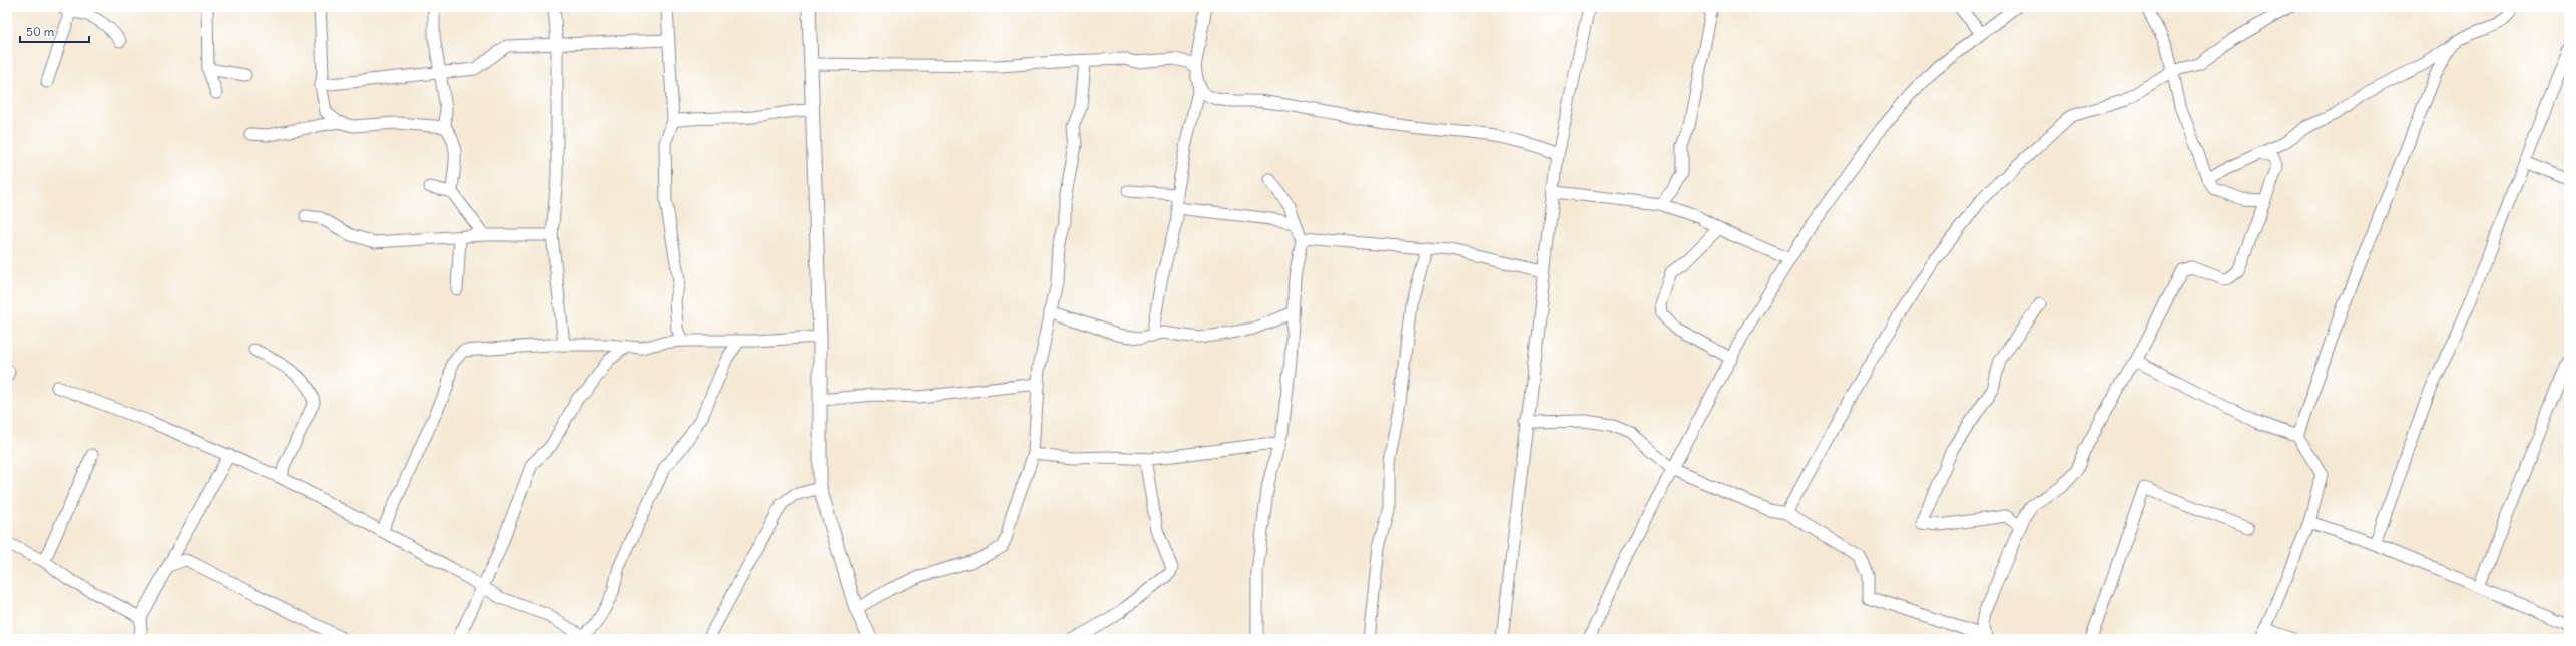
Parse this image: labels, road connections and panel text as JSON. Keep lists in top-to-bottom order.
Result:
{
  "scale_bar": "50 m"
}
